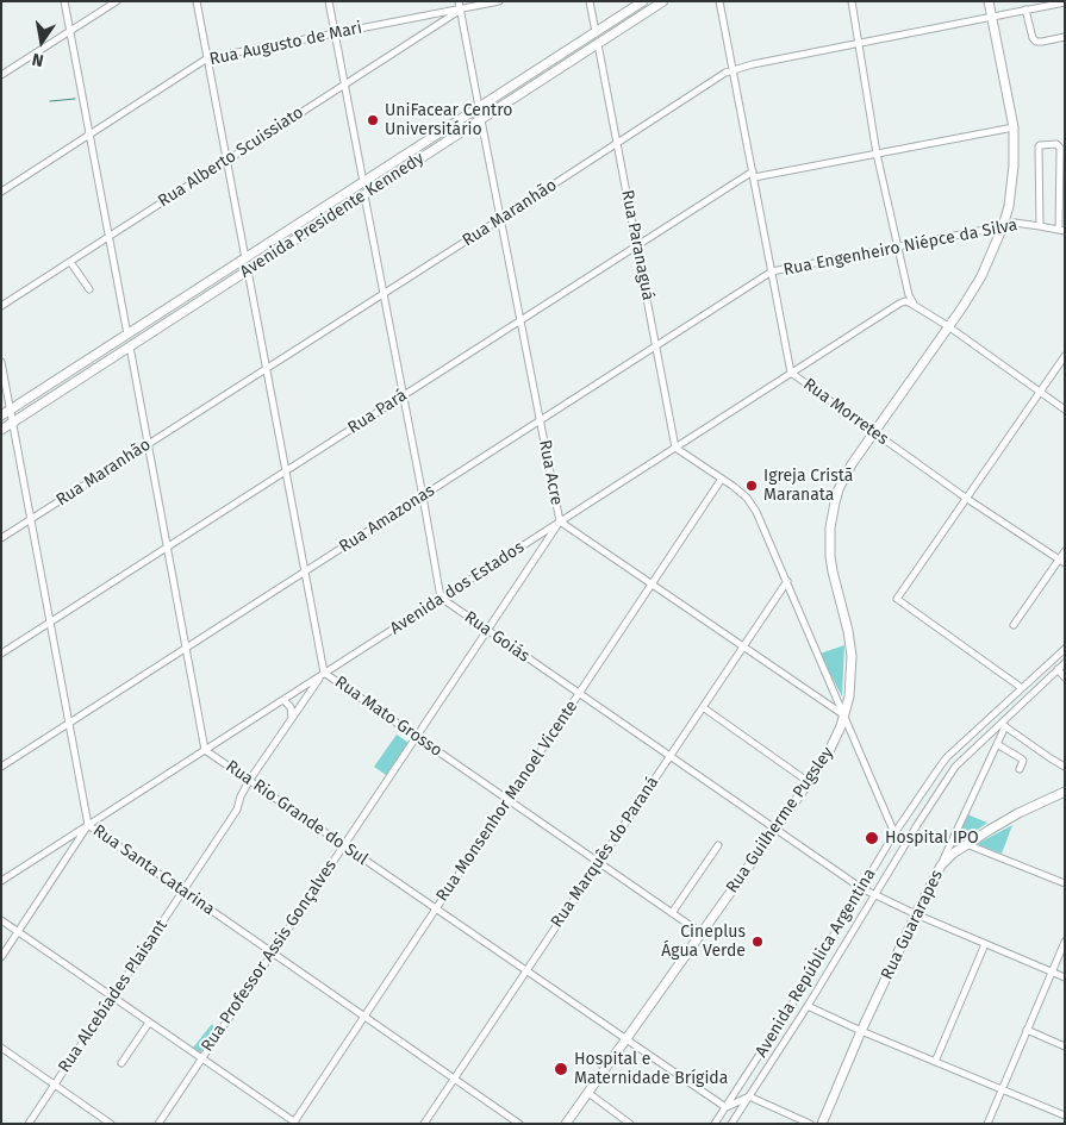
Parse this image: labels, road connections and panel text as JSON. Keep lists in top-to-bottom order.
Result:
{
  "streets": {
    "main road": ["Avenida Presidente Kennedy", "Rua Guilherme Pugsley", "Rua Guararapes"],
    "street": [
      "Rua Augusto de Mari",
      "Rua Alberto Scuissiato",
      "Rua Maranhão",
      "Rua Paranaguá",
      "Rua Engenheiro Niépce da Silva",
      "Rua Pará",
      "Rua Morretes",
      "Rua Acre",
      "Rua Amazonas",
      "Avenida dos Estados",
      "Rua Goiás",
      "Rua Mato Grosso",
      "Rua Monsenhor Manoel Vicente",
      "Rua Rio Grande do Sul",
      "Rua Marquês do Paraná",
      "Rua Santa Catarina",
      "Rua Professor Assis Gonçalves",
      "Avenida República Argentina",
      "Rua Alcebíades Plaisant"
    ]
  },
  "crossings": [
    ["Rua Augusto de Mari", "Rua Alberto Scuissiato"],
    ["Rua Maranhão", "Rua Paranaguá"],
    ["Rua Maranhão", "Rua Morretes"],
    ["Rua Maranhão", "Rua Acre"],
    ["Rua Maranhão", "Rua Mato Grosso"],
    ["Rua Maranhão", "Rua Guilherme Pugsley"],
    ["Rua Maranhão", "Rua Santa Catarina"],
    ["Avenida Presidente Kennedy", "Rua Paranaguá"],
    ["Avenida Presidente Kennedy", "Rua Acre"],
    ["Avenida Presidente Kennedy", "Rua Mato Grosso"],
    ["Avenida Presidente Kennedy", "Rua Santa Catarina"],
    ["Rua Paranaguá", "Rua Pará"],
    ["Rua Paranaguá", "Rua Amazonas"],
    ["Rua Paranaguá", "Avenida dos Estados"],
    ["Rua Engenheiro Niépce da Silva", "Rua Morretes"],
    ["Rua Engenheiro Niépce da Silva", "Rua Amazonas"],
    ["Rua Engenheiro Niépce da Silva", "Rua Guilherme Pugsley"],
    ["Rua Pará", "Rua Morretes"],
    ["Rua Pará", "Rua Acre"],
    ["Rua Pará", "Rua Mato Grosso"],
    ["Rua Pará", "Rua Guilherme Pugsley"],
    ["Rua Pará", "Rua Santa Catarina"],
    ["Rua Morretes", "Rua Amazonas"],
    ["Rua Morretes", "Avenida dos Estados"],
    ["Rua Morretes", "Rua Guilherme Pugsley"],
    ["Rua Acre", "Rua Amazonas"],
    ["Rua Acre", "Avenida dos Estados"],
    ["Rua Acre", "Rua Monsenhor Manoel Vicente"],
    ["Rua Acre", "Rua Guilherme Pugsley"],
    ["Rua Acre", "Rua Marquês do Paraná"],
    ["Rua Acre", "Rua Professor Assis Gonçalves"],
    ["Rua Amazonas", "Rua Mato Grosso"],
    ["Rua Amazonas", "Rua Santa Catarina"],
    ["Avenida dos Estados", "Rua Goiás"],
    ["Avenida dos Estados", "Rua Mato Grosso"],
    ["Avenida dos Estados", "Rua Rio Grande do Sul"],
    ["Avenida dos Estados", "Rua Santa Catarina"],
    ["Avenida dos Estados", "Rua Professor Assis Gonçalves"],
    ["Avenida dos Estados", "Rua Alcebíades Plaisant"],
    ["Rua Goiás", "Rua Monsenhor Manoel Vicente"],
    ["Rua Goiás", "Rua Guilherme Pugsley"],
    ["Rua Goiás", "Rua Marquês do Paraná"],
    ["Rua Goiás", "Rua Guararapes"],
    ["Rua Goiás", "Rua Professor Assis Gonçalves"],
    ["Rua Goiás", "Avenida República Argentina"],
    ["Rua Mato Grosso", "Rua Monsenhor Manoel Vicente"],
    ["Rua Mato Grosso", "Rua Guilherme Pugsley"],
    ["Rua Mato Grosso", "Rua Marquês do Paraná"],
    ["Rua Mato Grosso", "Rua Professor Assis Gonçalves"],
    ["Rua Mato Grosso", "Rua Alcebíades Plaisant"],
    ["Rua Monsenhor Manoel Vicente", "Rua Rio Grande do Sul"],
    ["Rua Monsenhor Manoel Vicente", "Rua Santa Catarina"],
    ["Rua Rio Grande do Sul", "Rua Guilherme Pugsley"],
    ["Rua Rio Grande do Sul", "Rua Marquês do Paraná"],
    ["Rua Rio Grande do Sul", "Rua Professor Assis Gonçalves"],
    ["Rua Rio Grande do Sul", "Avenida República Argentina"],
    ["Rua Rio Grande do Sul", "Rua Alcebíades Plaisant"],
    ["Rua Marquês do Paraná", "Rua Santa Catarina"],
    ["Rua Santa Catarina", "Rua Professor Assis Gonçalves"],
    ["Rua Santa Catarina", "Rua Alcebíades Plaisant"],
    ["Rua Guararapes", "Avenida República Argentina"]
  ],
  "places": [
    "UniFacear Centro Universitário",
    "Igreja Cristã Maranata",
    "Hospital IPO",
    "Cineplus Água Verde",
    "Hospital e Maternidade Brígida"
  ],
  "north": "bottom"
}
